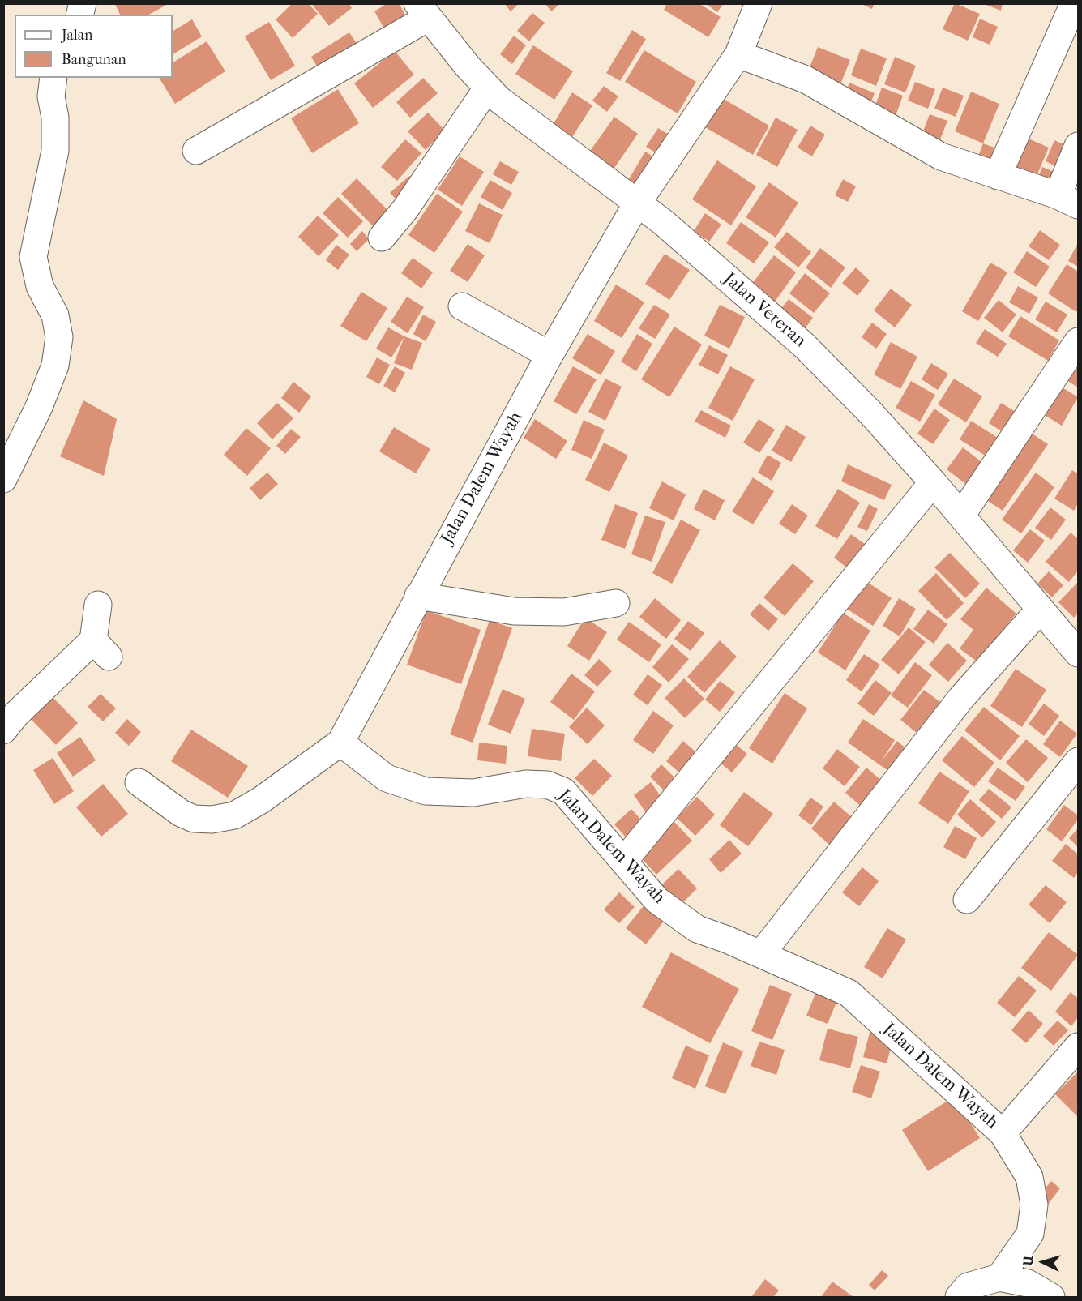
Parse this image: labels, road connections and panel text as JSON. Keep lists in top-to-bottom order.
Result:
{
  "streets": {
    "street": ["Jalan Veteran", "Jalan Dalem Wayah"]
  },
  "crossings": [
    ["Jalan Veteran", "Jalan Dalem Wayah"]
  ],
  "legend": ["Jalan", "Bangunan"],
  "north": "left"
}
